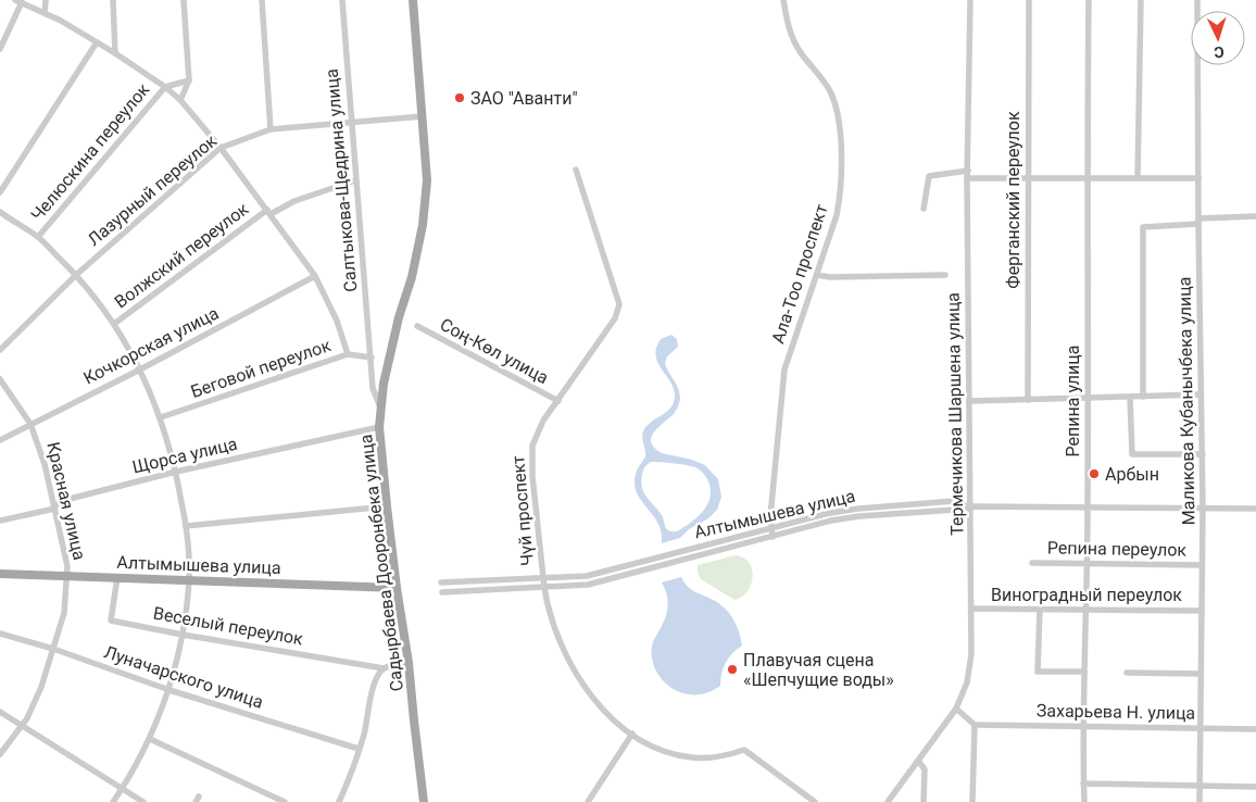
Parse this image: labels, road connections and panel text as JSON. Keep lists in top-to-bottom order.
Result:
{
  "streets": {
    "main road": ["Алтымышева улица", "Садырбаева Дооронбека улица"],
    "street": [
      "Челюскина переулок",
      "Салтыкова-Щедрина улица",
      "Лазурный переулок",
      "Ферганский переулок",
      "Волжский переулок",
      "Ала-Тоо проспект",
      "Кочкорская улица",
      "Соң-Көл улица",
      "Беговой переулок",
      "Репина улица",
      "Маликова Кубанычбека улица",
      "Термечикова Шаршена улица",
      "Щорса улица",
      "Красная улица",
      "Чүй проспект",
      "Репина переулок",
      "Виноградный переулок",
      "Веселый переулок",
      "Луначарского улица",
      "Захарьева Н. улица"
    ]
  },
  "crossings": [
    ["Салтыкова-Щедрина улица", "Лазурный переулок"],
    ["Салтыкова-Щедрина улица", "Волжский переулок"],
    ["Салтыкова-Щедрина улица", "Беговой переулок"],
    ["Салтыкова-Щедрина улица", "Садырбаева Дооронбека улица"],
    ["Лазурный переулок", "Садырбаева Дооронбека улица"],
    ["Ала-Тоо проспект", "Алтымышева улица"],
    ["Кочкорская улица", "Красная улица"],
    ["Соң-Көл улица", "Чүй проспект"],
    ["Репина улица", "Репина переулок"],
    ["Репина улица", "Виноградный переулок"],
    ["Репина улица", "Захарьева Н. улица"],
    ["Маликова Кубанычбека улица", "Репина переулок"],
    ["Маликова Кубанычбека улица", "Виноградный переулок"],
    ["Маликова Кубанычбека улица", "Захарьева Н. улица"],
    ["Термечикова Шаршена улица", "Алтымышева улица"],
    ["Термечикова Шаршена улица", "Виноградный переулок"],
    ["Щорса улица", "Красная улица"],
    ["Щорса улица", "Садырбаева Дооронбека улица"],
    ["Красная улица", "Алтымышева улица"],
    ["Красная улица", "Луначарского улица"],
    ["Чүй проспект", "Алтымышева улица"],
    ["Алтымышева улица", "Садырбаева Дооронбека улица"],
    ["Алтымышева улица", "Веселый переулок"]
  ],
  "places": ["ЗАО \"Аванти\"", "Арбын", "Плавучая сцена «Шепчущие воды»"],
  "north": "bottom"
}
